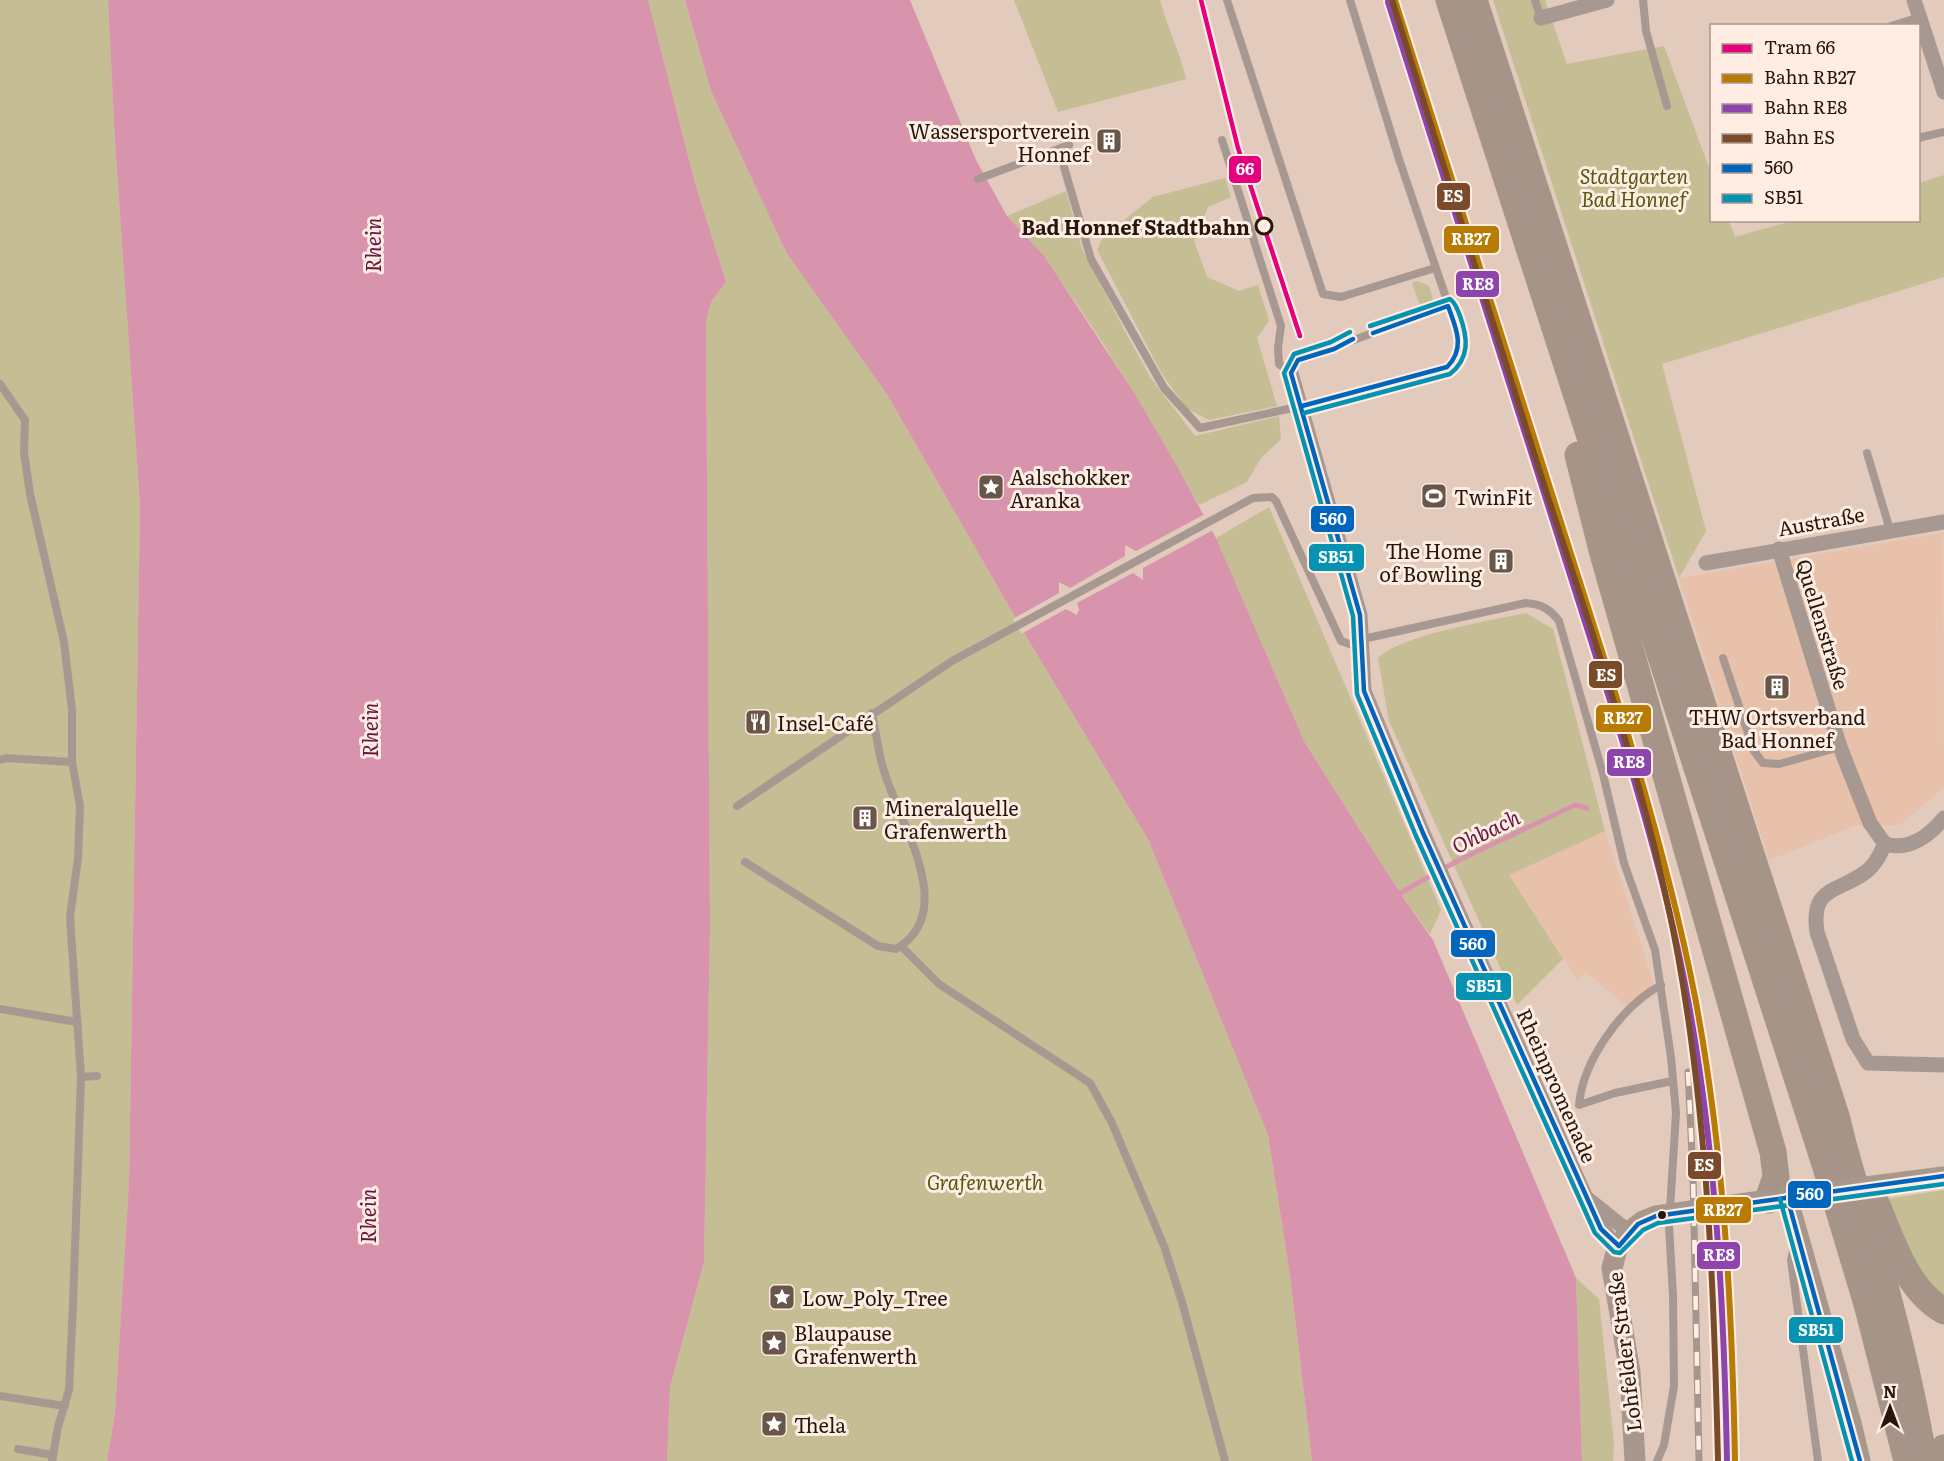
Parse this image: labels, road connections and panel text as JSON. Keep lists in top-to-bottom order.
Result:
{
  "streets": {
    "main road": ["Lohfelder Straße"],
    "street": ["Austraße", "Quellenstraße", "Rheinpromenade"]
  },
  "crossings": [
    ["Austraße", "Quellenstraße"],
    ["Rheinpromenade", "Lohfelder Straße"]
  ],
  "water": ["Rhein", "Ohbach"],
  "parks": ["Stadtgarten Bad Honnef", "Grafenwerth"],
  "places": {
    "building": [
      "Wassersportverein Honnef",
      "The Home of Bowling",
      "THW Ortsverband Bad Honnef",
      "Mineralquelle Grafenwerth"
    ],
    "other": ["Bad Honnef Stadtbahn"],
    "place": [
      "Aalschokker Aranka",
      "Low_Poly_Tree",
      "Blaupause Grafenwerth",
      "Thela"
    ],
    "sports": ["TwinFit"],
    "restaurant": ["Insel-Café"]
  },
  "lines": [
    "tram line 66",
    "rail line RB27",
    "rail line ES",
    "rail line RE8",
    "transit line SB51",
    "transit line 560"
  ],
  "legend": [
    "Tram 66",
    "Bahn RB27",
    "Bahn RE8",
    "Bahn ES",
    "560",
    "SB51"
  ],
  "north": "top"
}
